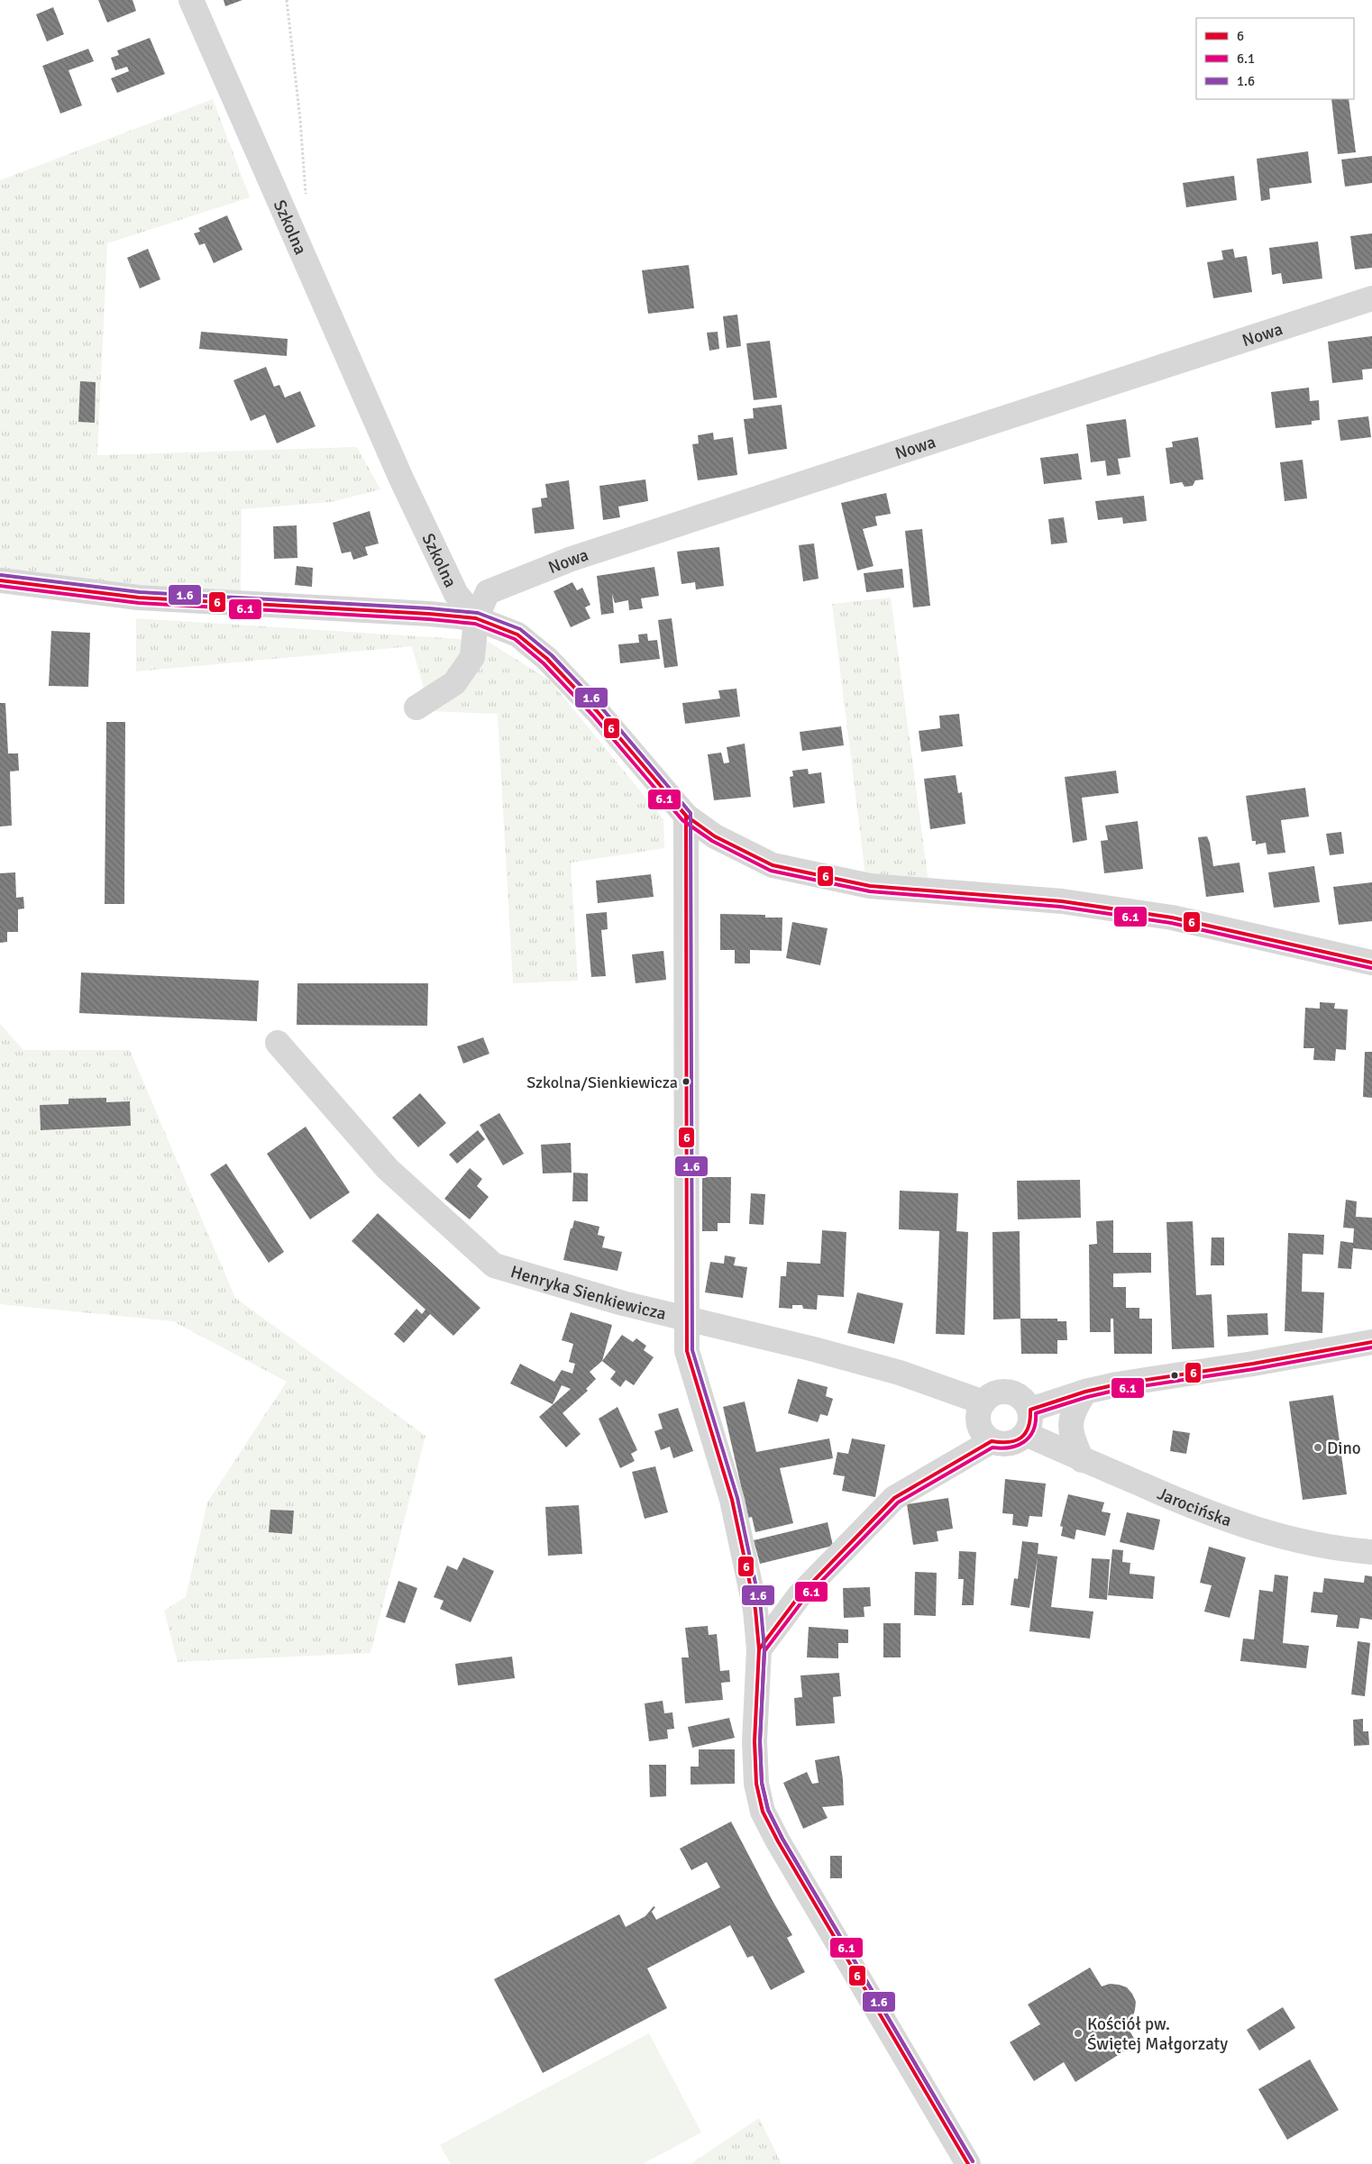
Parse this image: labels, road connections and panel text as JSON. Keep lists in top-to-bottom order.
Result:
{
  "streets": {
    "street": [
      "Szkolna",
      "Nowa",
      "Henryka Sienkiewicza",
      "Jarocińska"
    ]
  },
  "crossings": [
    ["Szkolna", "Nowa"],
    ["Henryka Sienkiewicza", "Jarocińska"]
  ],
  "places": ["Szkolna/Sienkiewicza", "Dino", "Kościół pw. Świętej Małgorzaty"],
  "lines": ["transit line 1.6", "transit line 6", "transit line 6.1"],
  "legend": ["6", "6.1", "1.6"]
}
